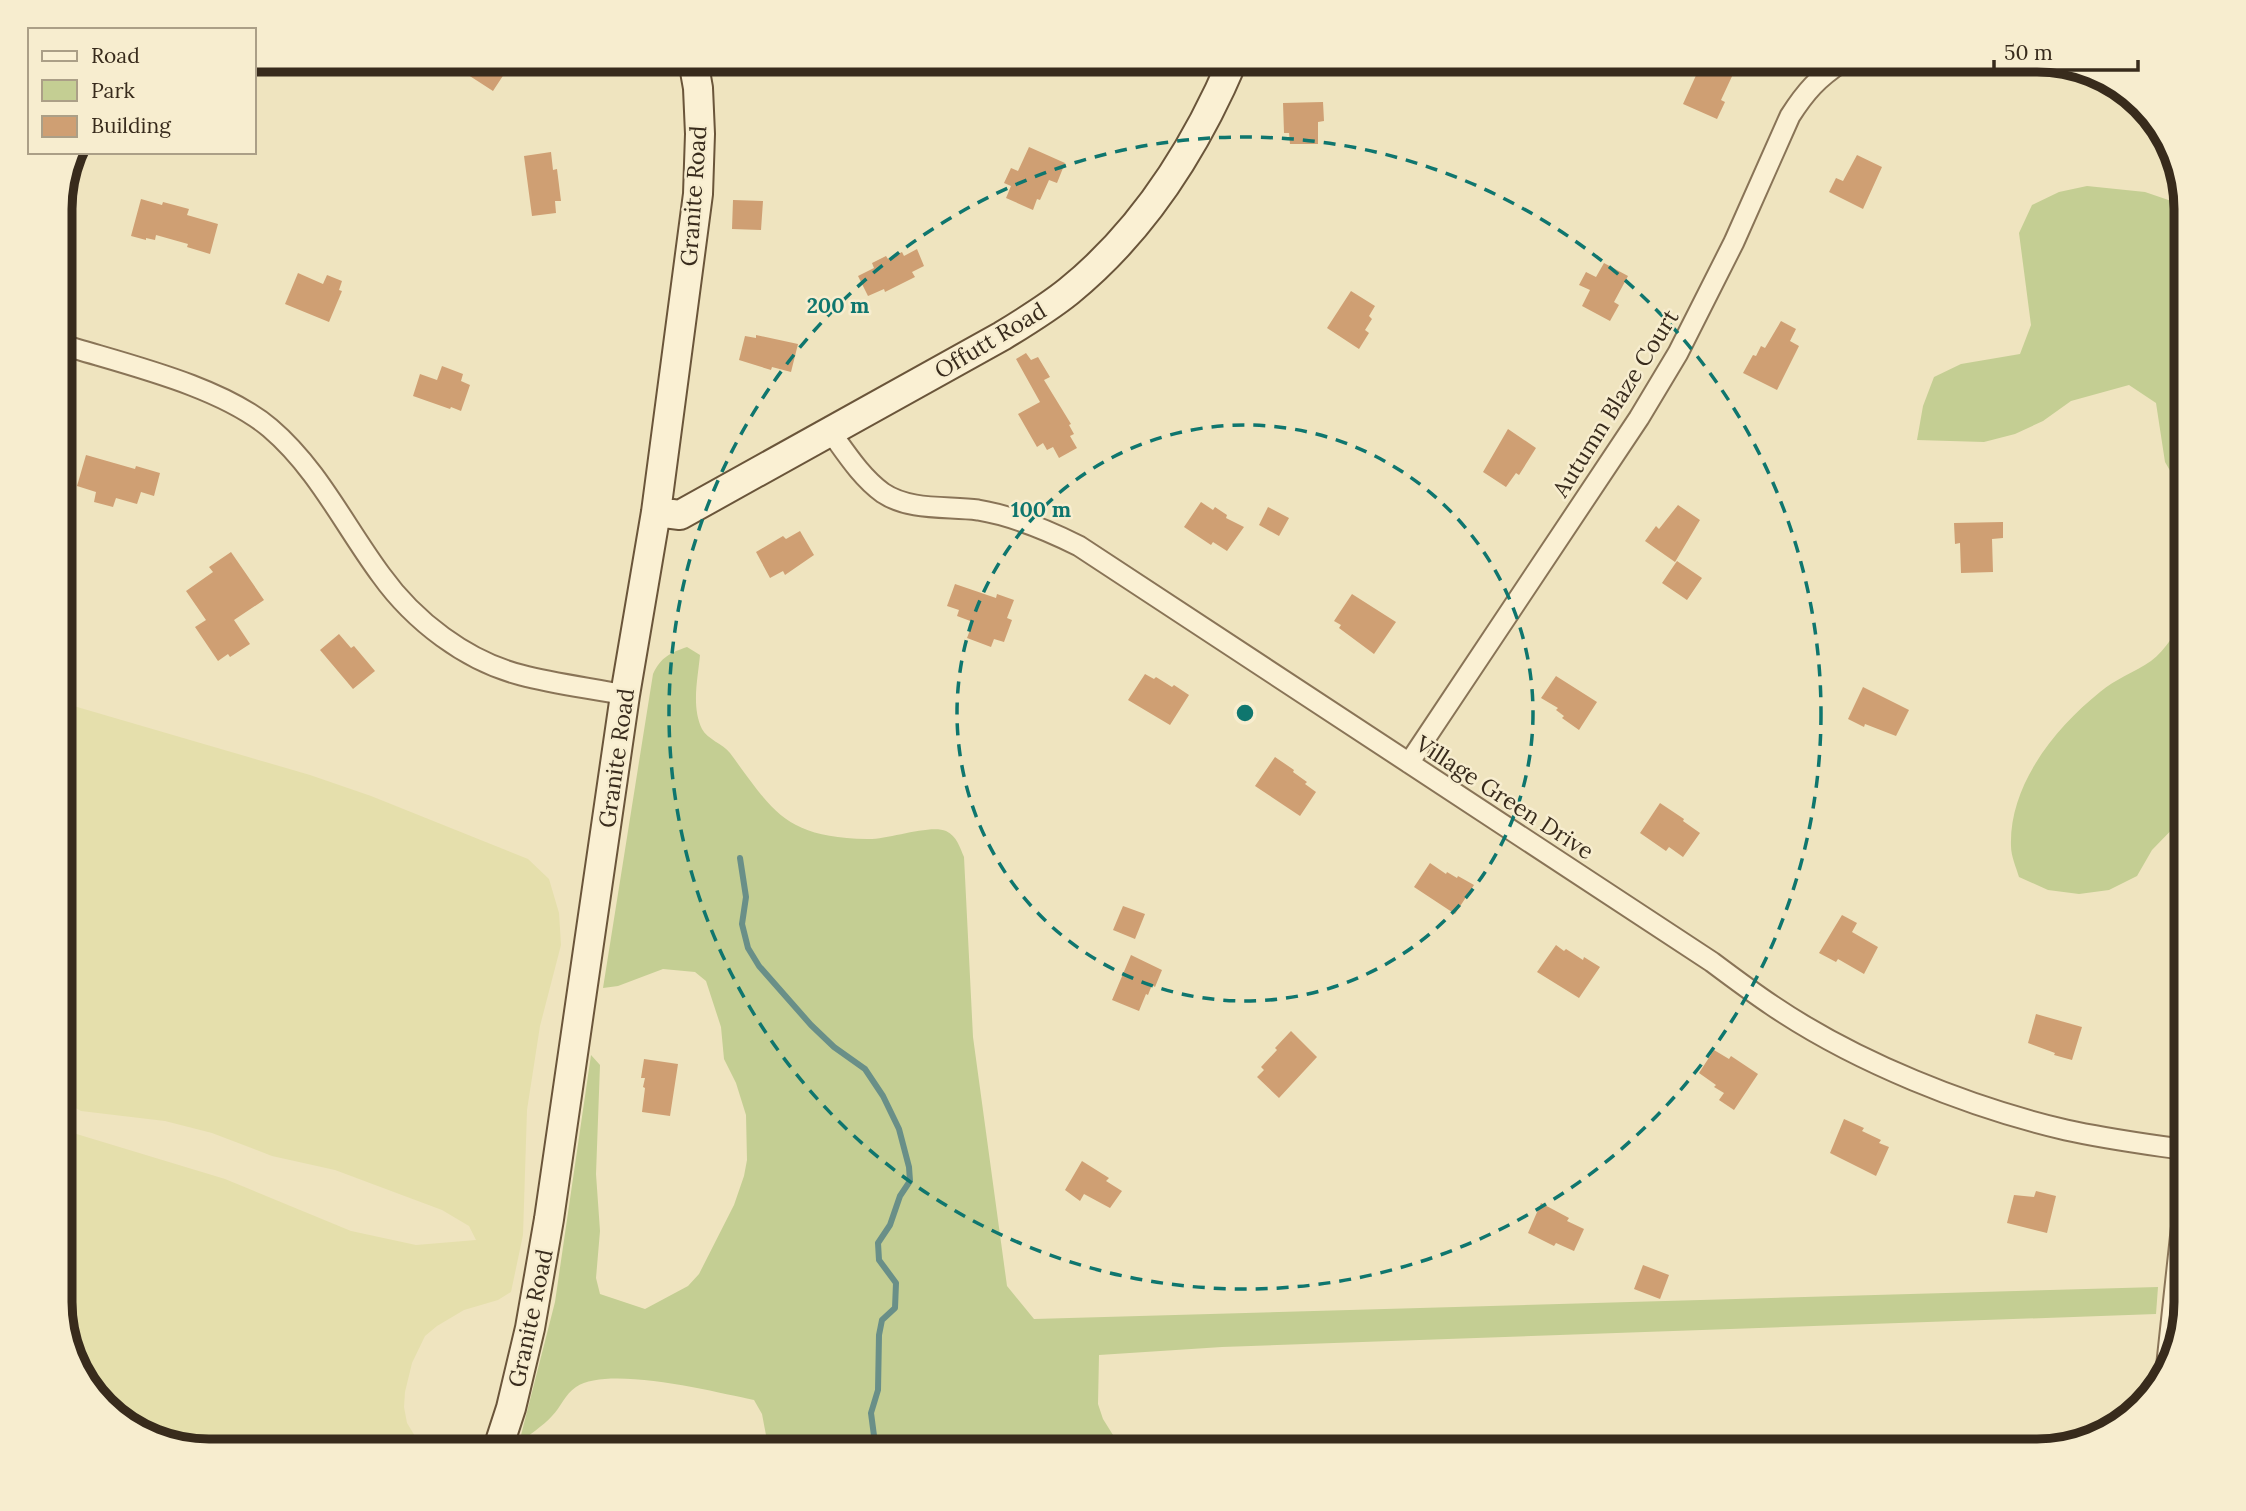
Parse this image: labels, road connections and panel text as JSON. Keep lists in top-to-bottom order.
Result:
{
  "streets": {
    "street": [
      "Granite Road",
      "Offutt Road",
      "Autumn Blaze Court",
      "Village Green Drive"
    ]
  },
  "crossings": [
    ["Granite Road", "Offutt Road"],
    ["Offutt Road", "Village Green Drive"],
    ["Autumn Blaze Court", "Village Green Drive"]
  ],
  "legend": ["Road", "Park", "Building"],
  "scale_bar": "50 m",
  "rings": ["200 m", "100 m"]
}
